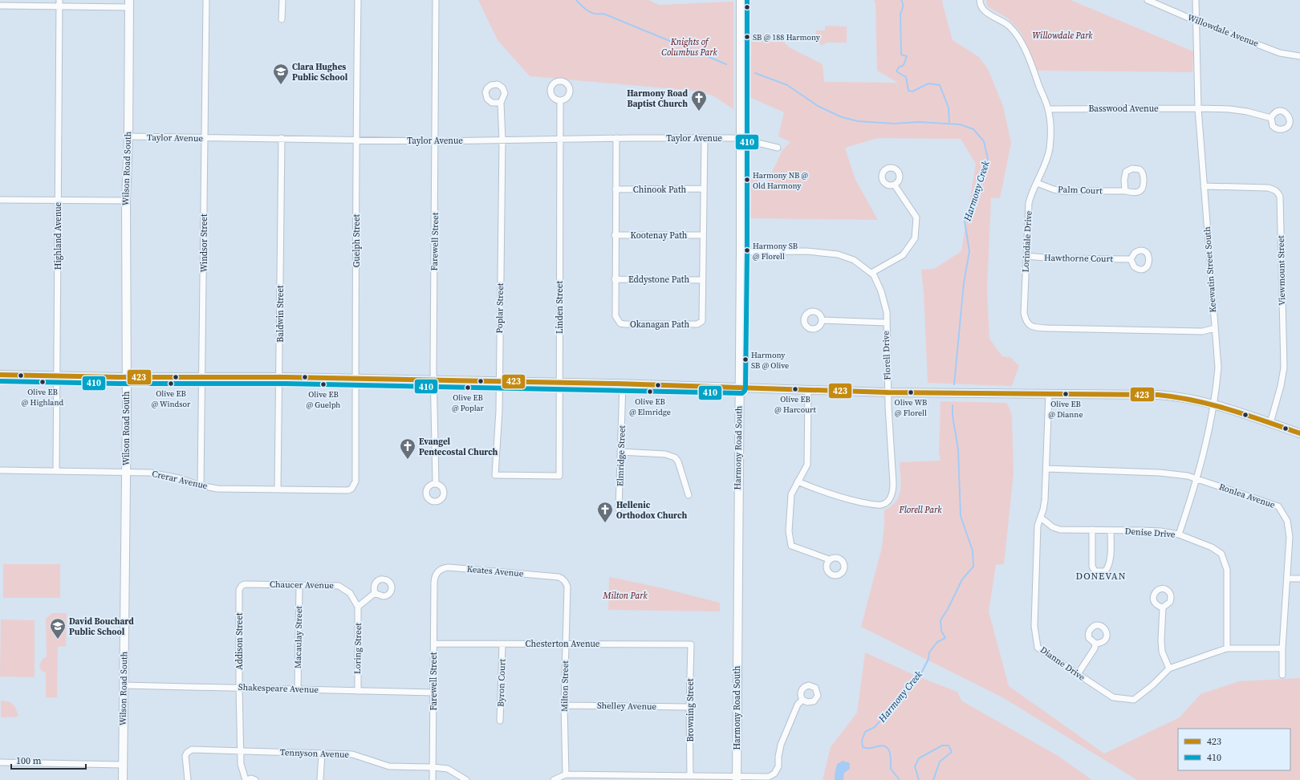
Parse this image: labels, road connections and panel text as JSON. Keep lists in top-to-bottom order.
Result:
{
  "streets": {
    "main road": ["Wilson Road South", "Harmony Road South"],
    "street": [
      "Willowdale Avenue",
      "Basswood Avenue",
      "Taylor Avenue",
      "Chinook Path",
      "Palm Court",
      "Kootenay Path",
      "Highland Avenue",
      "Guelph Street",
      "Farewell Street",
      "Lorindale Drive",
      "Windsor Street",
      "Hawthorne Court",
      "Keewatin Street South",
      "Viewmount Street",
      "Eddystone Path",
      "Linden Street",
      "Poplar Street",
      "Baldwin Street",
      "Okanagan Path",
      "Florell Drive",
      "Elmridge Street",
      "Crerar Avenue",
      "Ronlea Avenue",
      "Denise Drive",
      "Keates Avenue",
      "Chaucer Avenue",
      "Macaulay Street",
      "Addison Street",
      "Chesterton Avenue",
      "Loring Street",
      "Dianne Drive",
      "Byron Court",
      "Milton Street",
      "Shakespeare Avenue",
      "Shelley Avenue",
      "Browning Street",
      "Tennyson Avenue"
    ]
  },
  "crossings": [
    ["Willowdale Avenue", "Keewatin Street South"],
    ["Basswood Avenue", "Lorindale Drive"],
    ["Basswood Avenue", "Keewatin Street South"],
    ["Taylor Avenue", "Wilson Road South"],
    ["Taylor Avenue", "Guelph Street"],
    ["Taylor Avenue", "Farewell Street"],
    ["Taylor Avenue", "Windsor Street"],
    ["Taylor Avenue", "Linden Street"],
    ["Taylor Avenue", "Poplar Street"],
    ["Taylor Avenue", "Baldwin Street"],
    ["Taylor Avenue", "Okanagan Path"],
    ["Taylor Avenue", "Harmony Road South"],
    ["Wilson Road South", "Crerar Avenue"],
    ["Wilson Road South", "Shakespeare Avenue"],
    ["Chinook Path", "Okanagan Path"],
    ["Palm Court", "Lorindale Drive"],
    ["Kootenay Path", "Okanagan Path"],
    ["Highland Avenue", "Crerar Avenue"],
    ["Guelph Street", "Crerar Avenue"],
    ["Farewell Street", "Keates Avenue"],
    ["Farewell Street", "Chesterton Avenue"],
    ["Farewell Street", "Shakespeare Avenue"],
    ["Farewell Street", "Tennyson Avenue"],
    ["Lorindale Drive", "Hawthorne Court"],
    ["Lorindale Drive", "Keewatin Street South"],
    ["Windsor Street", "Crerar Avenue"],
    ["Keewatin Street South", "Viewmount Street"],
    ["Keewatin Street South", "Ronlea Avenue"],
    ["Keewatin Street South", "Denise Drive"],
    ["Eddystone Path", "Okanagan Path"],
    ["Linden Street", "Poplar Street"],
    ["Baldwin Street", "Crerar Avenue"],
    ["Florell Drive", "Harmony Road South"],
    ["Ronlea Avenue", "Dianne Drive"],
    ["Denise Drive", "Dianne Drive"],
    ["Keates Avenue", "Milton Street"],
    ["Chaucer Avenue", "Macaulay Street"],
    ["Chaucer Avenue", "Addison Street"],
    ["Chaucer Avenue", "Loring Street"],
    ["Macaulay Street", "Shakespeare Avenue"],
    ["Addison Street", "Shakespeare Avenue"],
    ["Addison Street", "Tennyson Avenue"],
    ["Chesterton Avenue", "Byron Court"],
    ["Chesterton Avenue", "Milton Street"],
    ["Chesterton Avenue", "Browning Street"],
    ["Loring Street", "Shakespeare Avenue"],
    ["Milton Street", "Shelley Avenue"],
    ["Shelley Avenue", "Browning Street"]
  ],
  "districts": ["DONEVAN"],
  "water": ["Harmony Creek"],
  "parks": [
    "Willowdale Park",
    "Knights of Columbus Park",
    "Florell Park",
    "Milton Park"
  ],
  "places": {
    "other": [
      "SB @ 188 Harmony",
      "Harmony NB @ Old Harmony",
      "Harmony SB @ Florell",
      "Harmony SB @ Olive",
      "Olive EB @ Highland",
      "Olive EB @ Windsor",
      "Olive EB @ Guelph",
      "Olive EB @ Poplar",
      "Olive EB @ Harcourt",
      "Olive EB @ Elmridge",
      "Olive WB @ Florell",
      "Olive EB @ Dianne"
    ],
    "school or university": ["Clara Hughes Public School", "David Bouchard Public School"],
    "church": ["Harmony Road Baptist Church", "Evangel Pentecostal Church", "Hellenic Orthodox Church"]
  },
  "lines": ["transit line 410", "transit line 423"],
  "legend": ["423", "410"],
  "scale_bar": "100 m"
}
